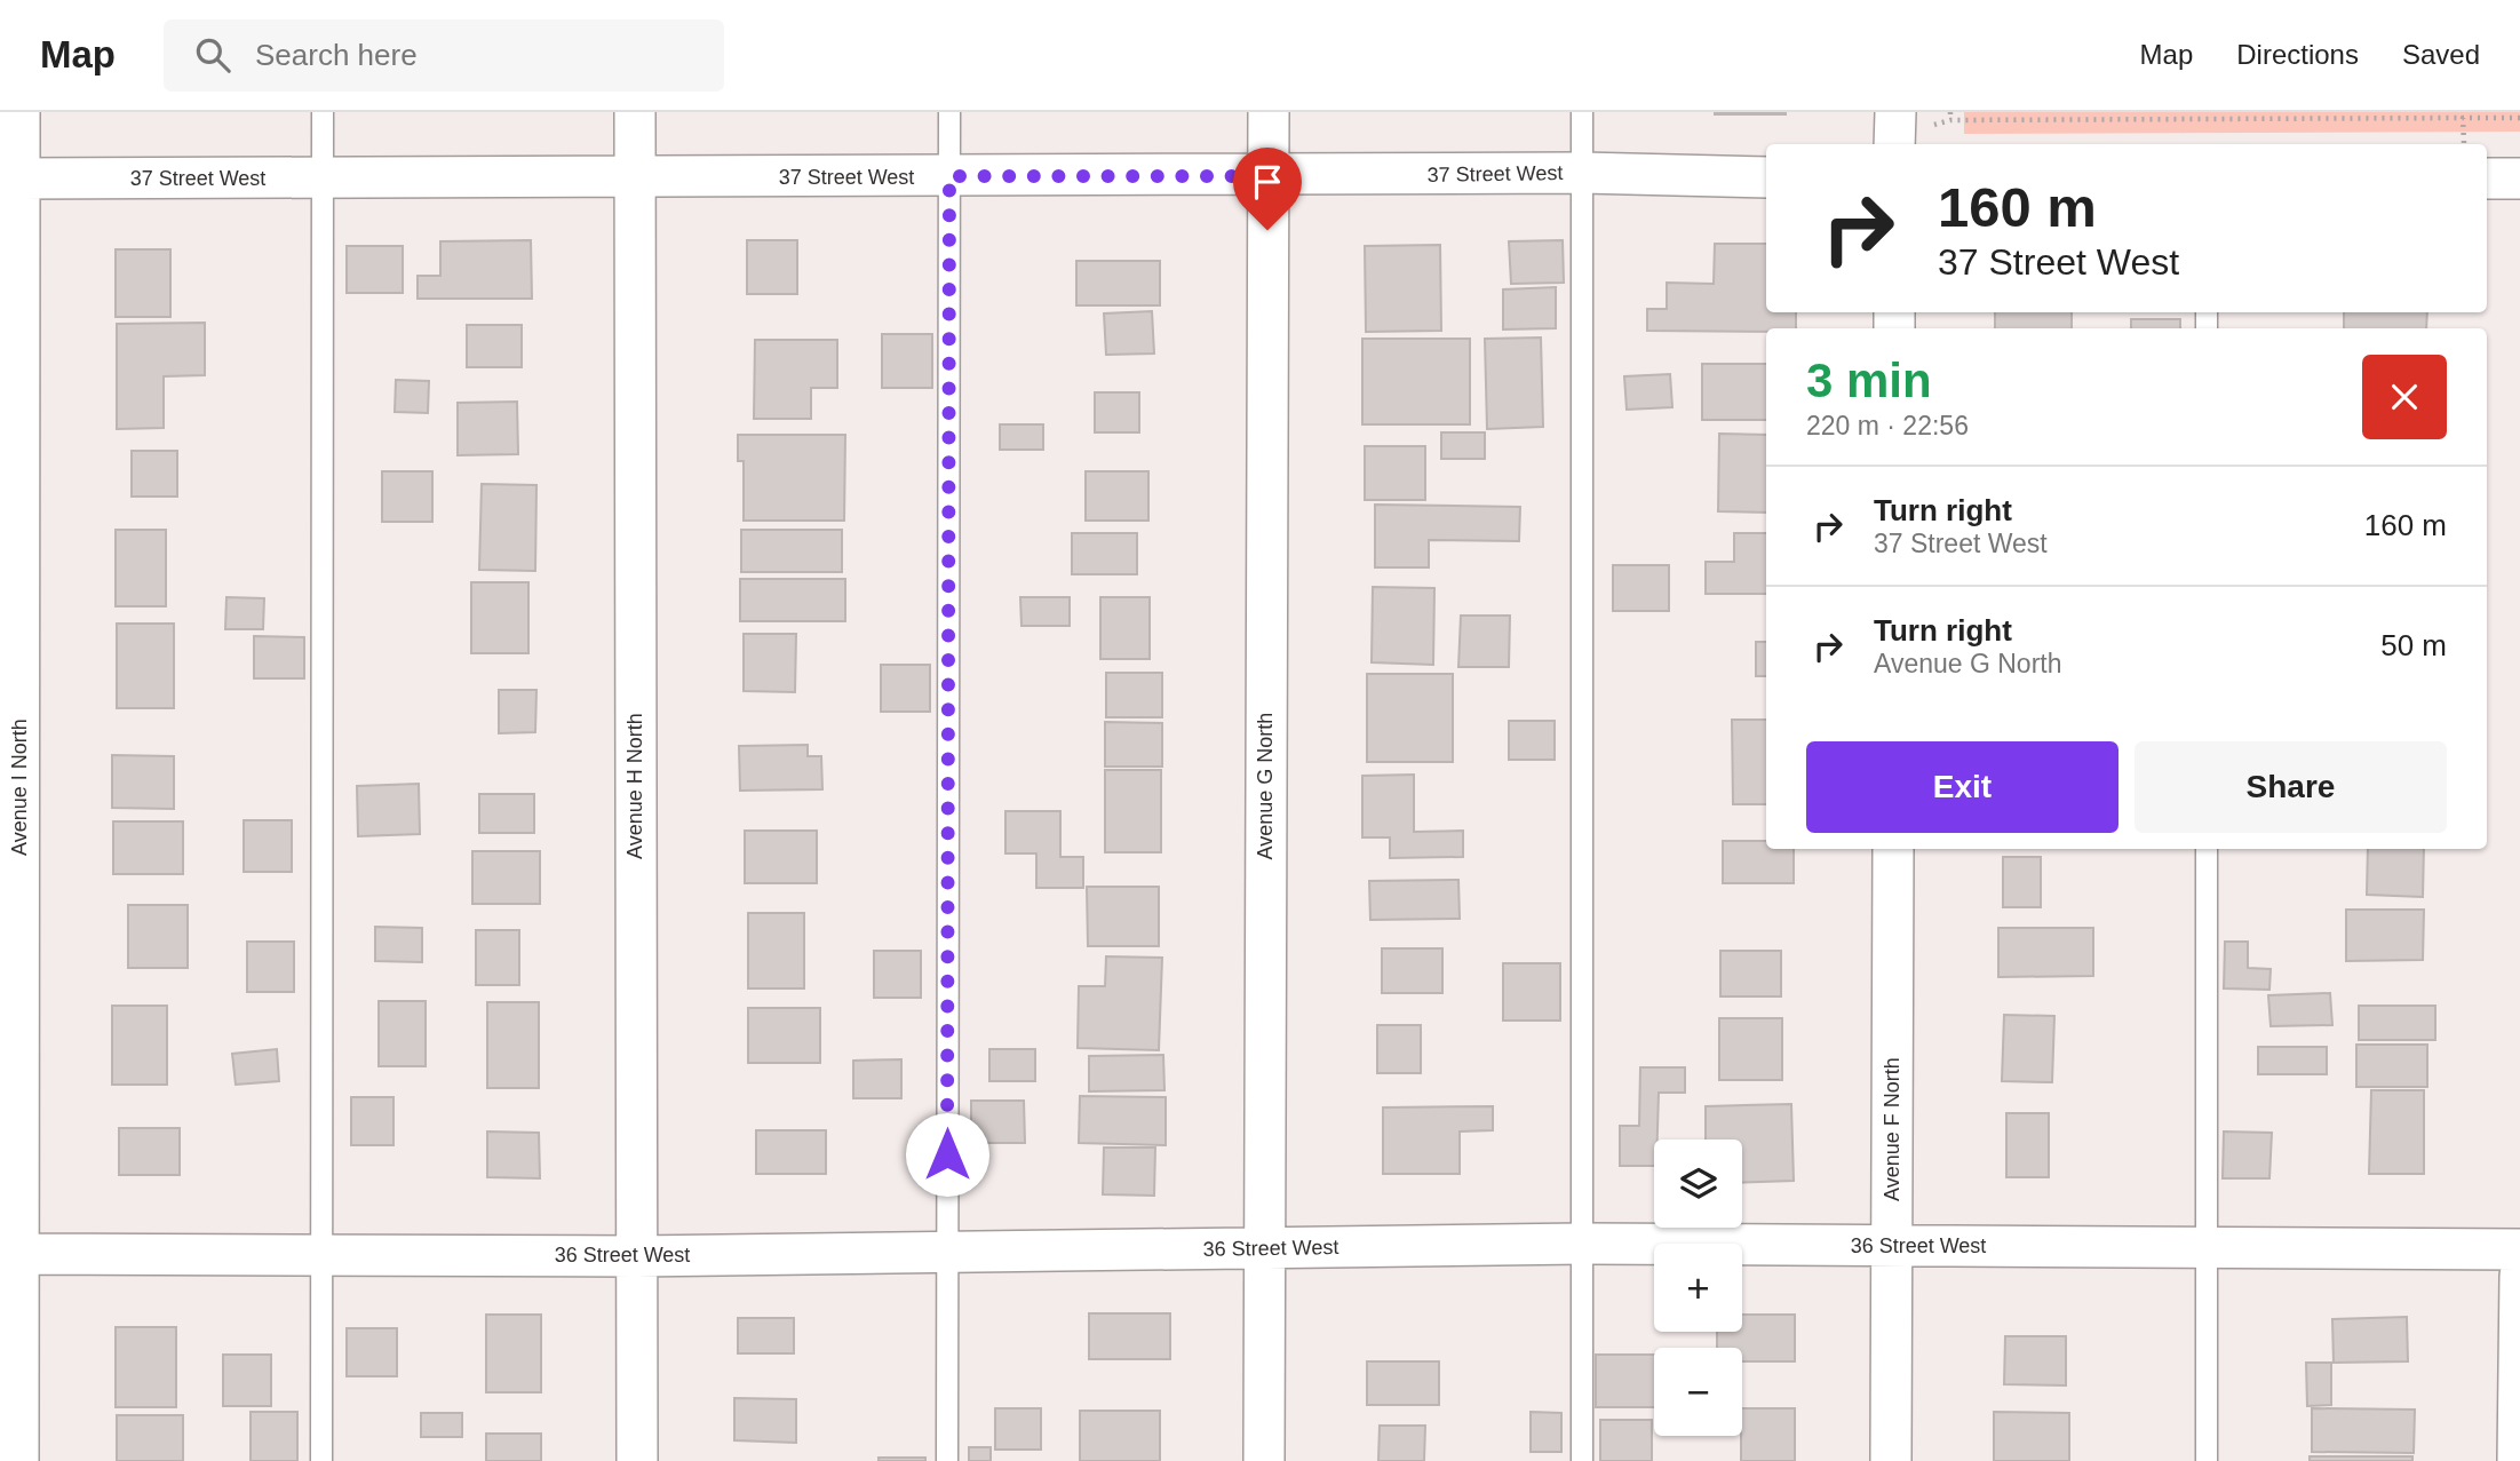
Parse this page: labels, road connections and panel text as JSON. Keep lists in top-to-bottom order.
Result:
{
  "streets": {
    "street": [
      "37 Street West",
      "Avenue H North",
      "Avenue G North",
      "Avenue I North",
      "Avenue F North",
      "36 Street West"
    ]
  },
  "crossings": [
    ["37 Street West", "Avenue H North"],
    ["37 Street West", "Avenue G North"],
    ["37 Street West", "Avenue I North"],
    ["Avenue H North", "36 Street West"],
    ["Avenue G North", "36 Street West"],
    ["Avenue I North", "36 Street West"],
    ["Avenue F North", "36 Street West"]
  ],
  "page": {
    "header": "Map",
    "search": "Search here",
    "nav": ["Map", "Directions", "Saved"],
    "turn": ["160 m", "37 Street West"],
    "heading": ["3 min", "220 m · 22:56"],
    "list": [
      {
        "name": "Turn right",
        "note": "37 Street West",
        "value": "160 m"
      },
      {
        "name": "Turn right",
        "note": "Avenue G North",
        "value": "50 m"
      }
    ],
    "buttons": ["Exit", "Share"],
    "map_buttons": ["+", "−"]
  }
}
